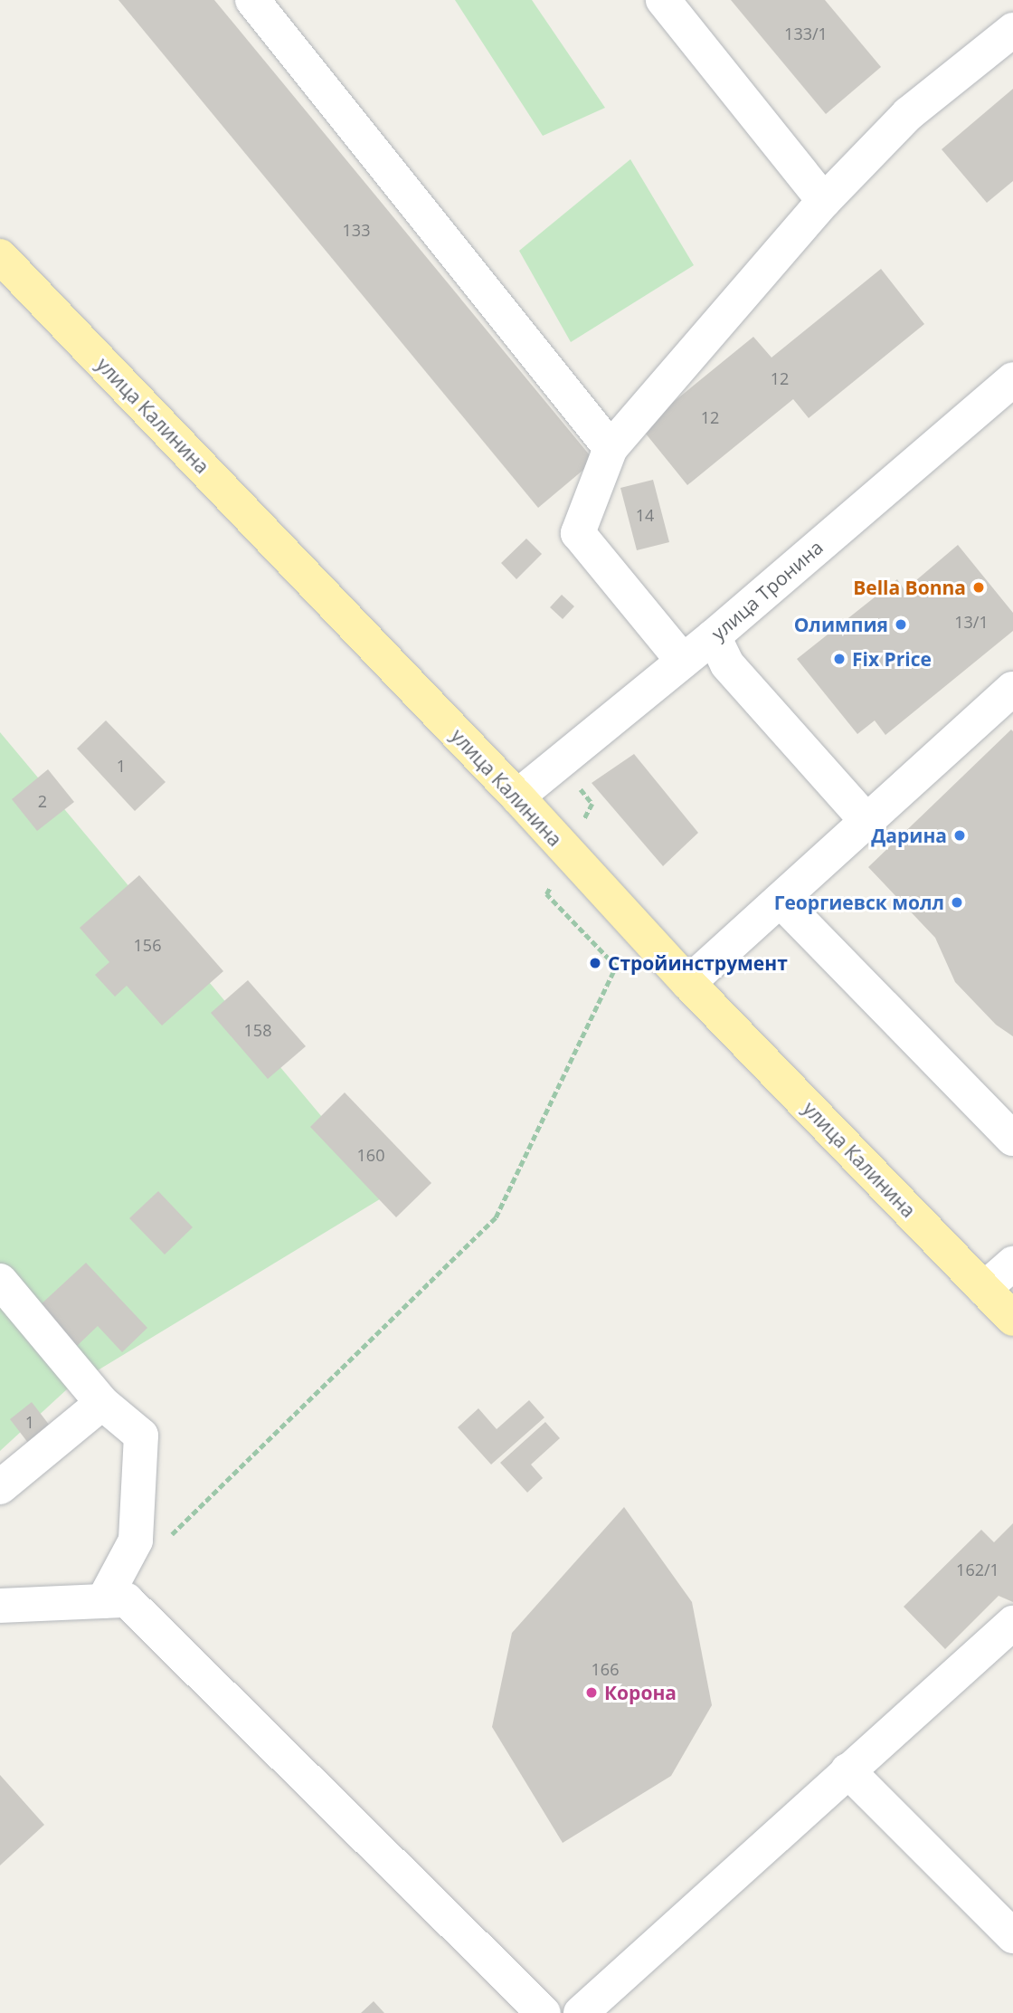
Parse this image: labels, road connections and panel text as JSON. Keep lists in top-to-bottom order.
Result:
{
  "streets": {
    "main road": ["улица Калинина"],
    "street": ["улица Тронина"]
  },
  "crossings": [
    ["улица Калинина", "улица Тронина"]
  ],
  "places": [
    "Bella Bonna",
    "Олимпия",
    "Fix Price",
    "Дарина",
    "Георгиевск молл",
    "Стройинструмент",
    "Корона"
  ],
  "house_numbers": [
    "133/1",
    "133",
    "12",
    "12",
    "14",
    "13/1",
    "1",
    "2",
    "156",
    "158",
    "160",
    "1",
    "162/1",
    "166"
  ]
}
